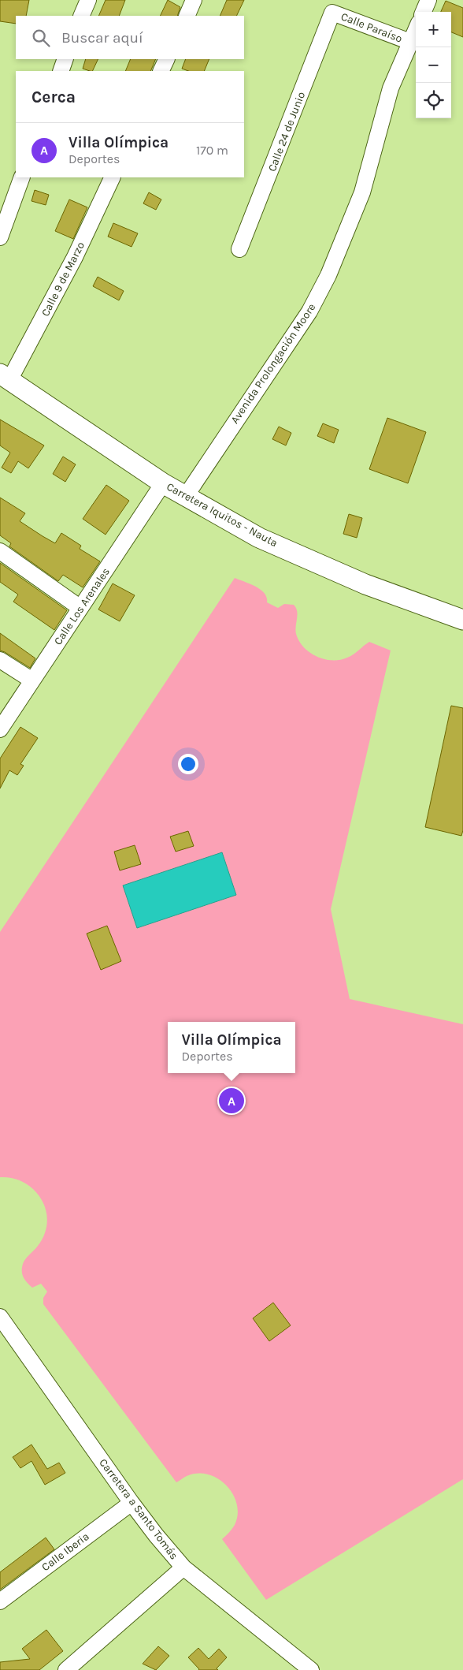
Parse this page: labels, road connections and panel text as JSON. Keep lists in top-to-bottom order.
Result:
{
  "streets": {
    "main road": ["Carretera Iquitos - Nauta"],
    "street": [
      "Calle Paraíso",
      "Calle 24 de Junio",
      "Calle 9 de Marzo",
      "Avenida Prolongación Moore",
      "Calle Los Arenales",
      "Carretera a Santo Tomás",
      "Calle Iberia"
    ]
  },
  "crossings": [
    ["Calle Paraíso", "Calle 24 de Junio"],
    ["Calle Paraíso", "Avenida Prolongación Moore"],
    ["Calle 9 de Marzo", "Carretera Iquitos - Nauta"],
    ["Avenida Prolongación Moore", "Carretera Iquitos - Nauta"],
    ["Carretera Iquitos - Nauta", "Calle Los Arenales"],
    ["Carretera a Santo Tomás", "Calle Iberia"]
  ],
  "page": {
    "map_buttons": ["+", "−"],
    "search": "Buscar aquí",
    "heading": "Cerca",
    "list": [
      {
        "mark": "A",
        "name": "Villa Olímpica",
        "note": "Deportes",
        "value": "170 m"
      }
    ],
    "popup": ["Villa Olímpica", "Deportes"],
    "pins": "A"
  }
}
